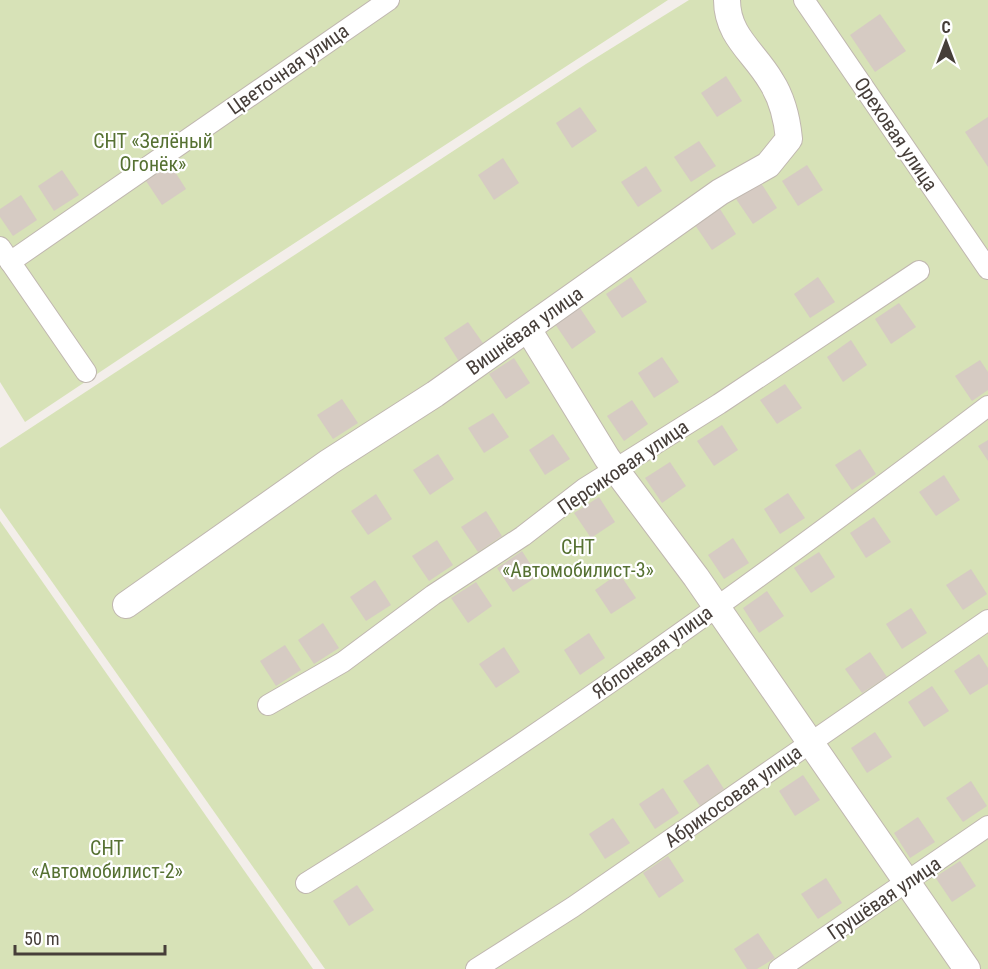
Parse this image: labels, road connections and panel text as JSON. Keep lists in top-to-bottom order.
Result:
{
  "streets": {
    "street": [
      "Цветочная улица",
      "Ореховая улица",
      "Вишнёвая улица",
      "Персиковая улица",
      "Яблоневая улица",
      "Абрикосовая улица",
      "Грушёвая улица"
    ]
  },
  "parks": ["СНТ «Зелёный Огонёк»", "СНТ «Автомобилист-3»", "СНТ «Автомобилист-2»"],
  "scale_bar": "50 m",
  "north": "top"
}
